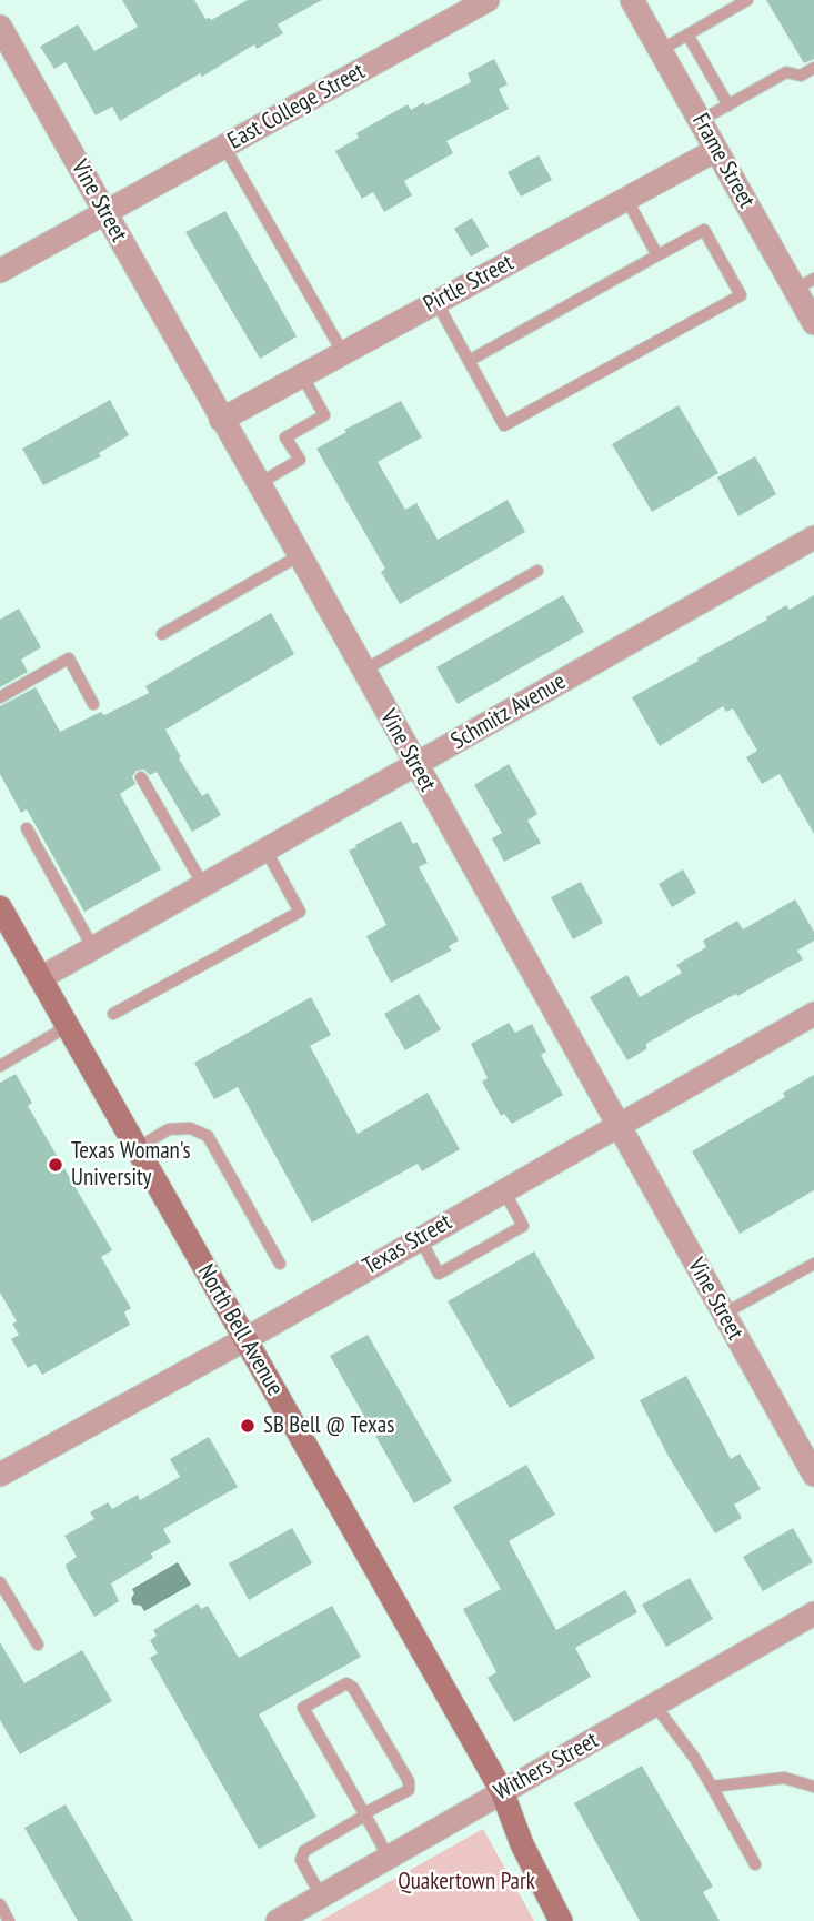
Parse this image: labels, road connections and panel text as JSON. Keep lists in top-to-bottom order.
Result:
{
  "streets": {
    "main road": ["North Bell Avenue"],
    "street": [
      "East College Street",
      "Frame Street",
      "Vine Street",
      "Pirtle Street",
      "Schmitz Avenue",
      "Texas Street",
      "Withers Street"
    ]
  },
  "crossings": [
    ["East College Street", "Vine Street"],
    ["Frame Street", "Pirtle Street"],
    ["Vine Street", "Pirtle Street"],
    ["Vine Street", "Schmitz Avenue"],
    ["Vine Street", "Texas Street"],
    ["Schmitz Avenue", "North Bell Avenue"],
    ["Texas Street", "North Bell Avenue"],
    ["North Bell Avenue", "Withers Street"]
  ],
  "parks": ["Quakertown Park"],
  "places": ["Texas Woman's University", "SB Bell @ Texas"]
}
